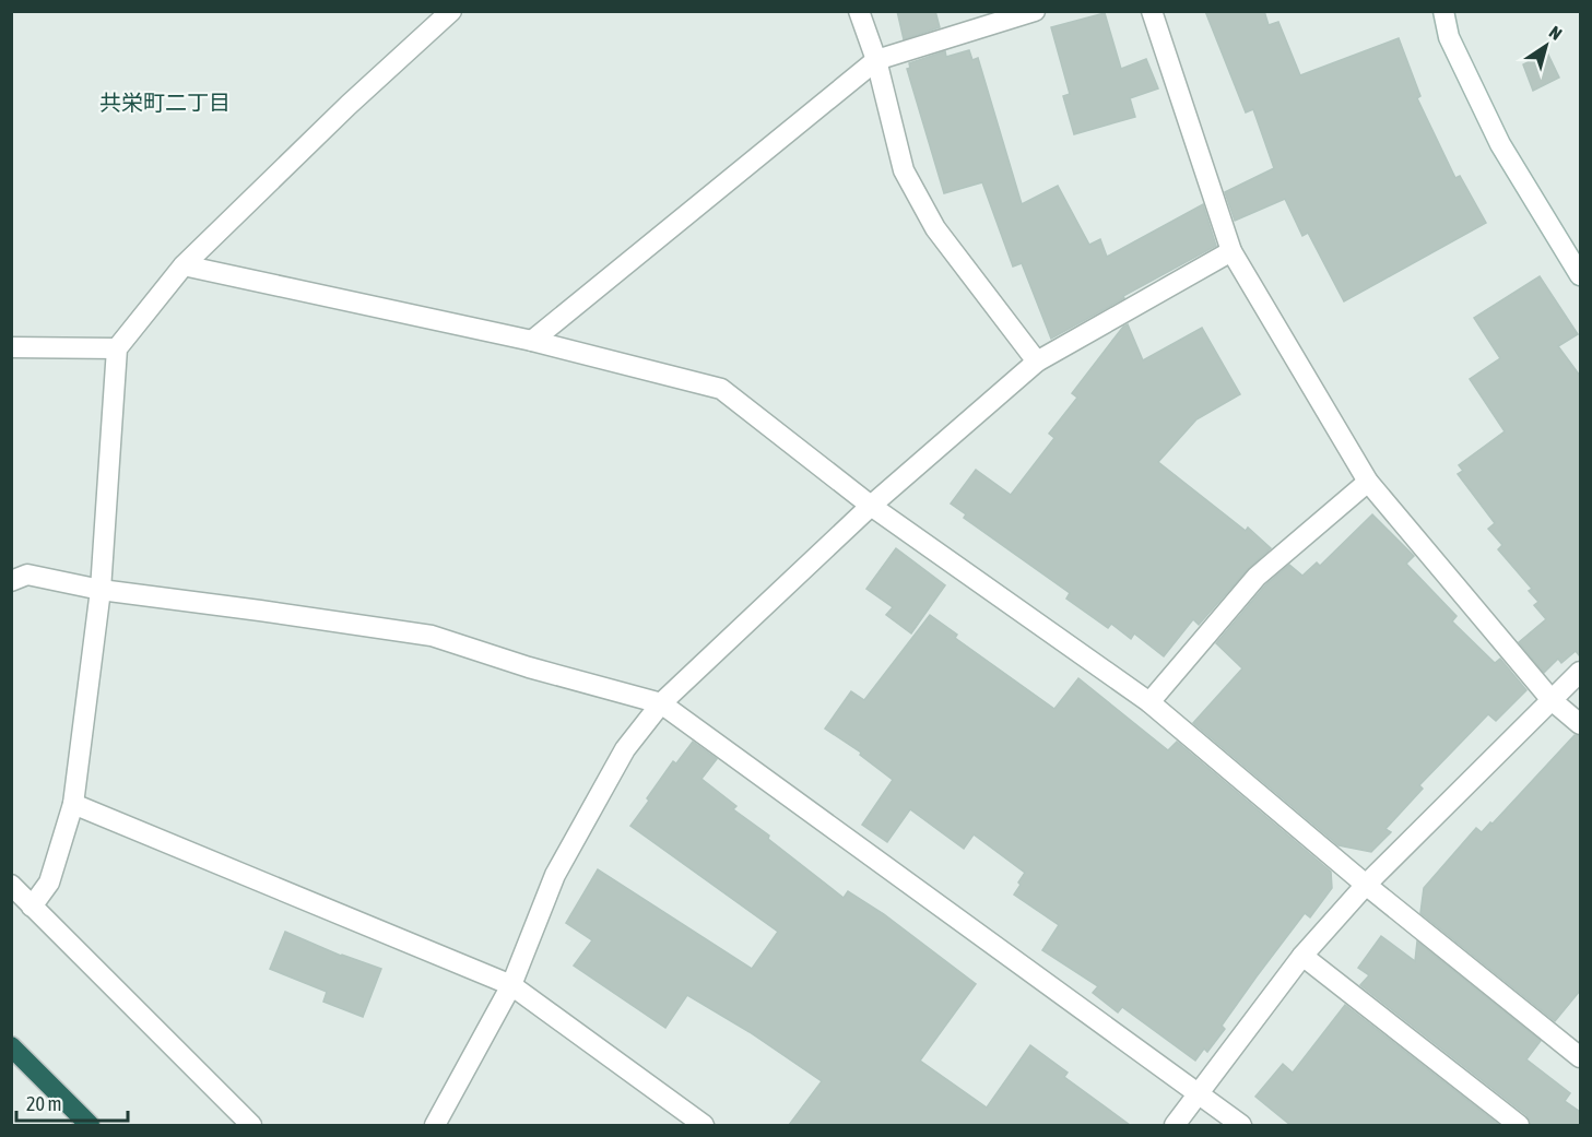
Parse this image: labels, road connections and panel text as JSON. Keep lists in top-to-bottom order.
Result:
{
  "districts": ["共栄町二丁目"],
  "scale_bar": "20 m",
  "north": "top right"
}
